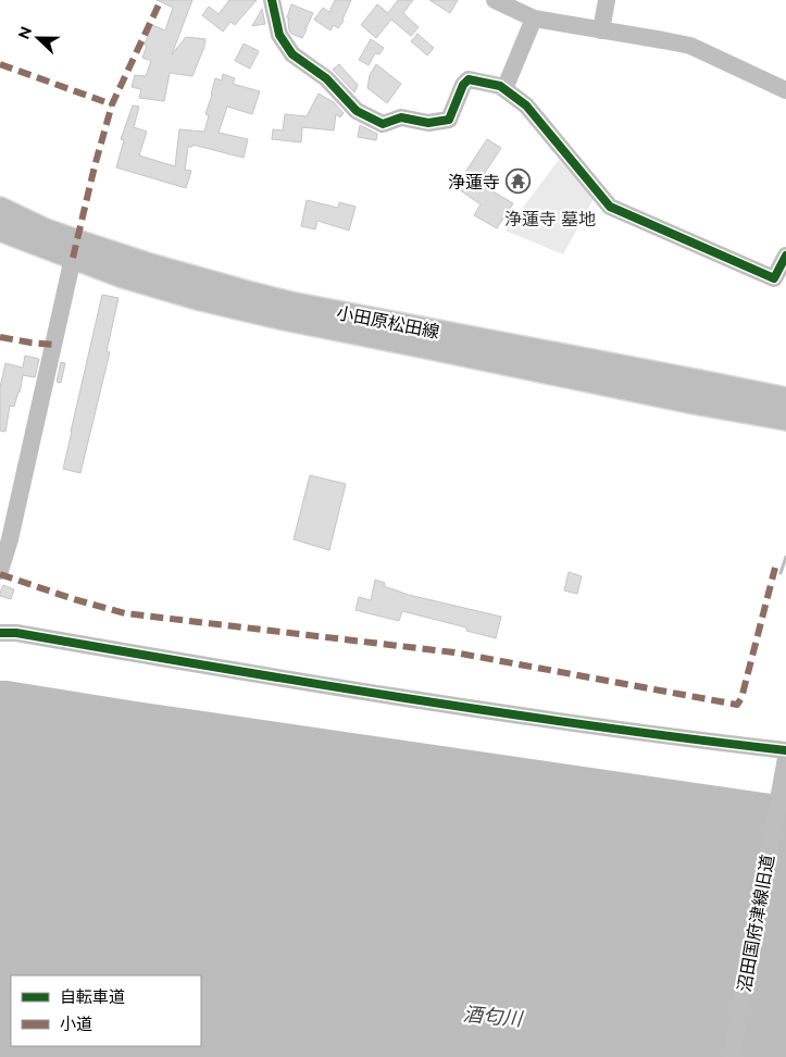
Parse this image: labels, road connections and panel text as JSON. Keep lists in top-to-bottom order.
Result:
{
  "streets": {
    "main road": ["小田原松田線"],
    "street": ["沼田国府津線旧道"]
  },
  "water": ["酒匂川"],
  "parks": ["浄蓮寺 墓地"],
  "places": {
    "temple": ["浄蓮寺"]
  },
  "legend": ["自転車道", "小道"],
  "north": "left"
}
